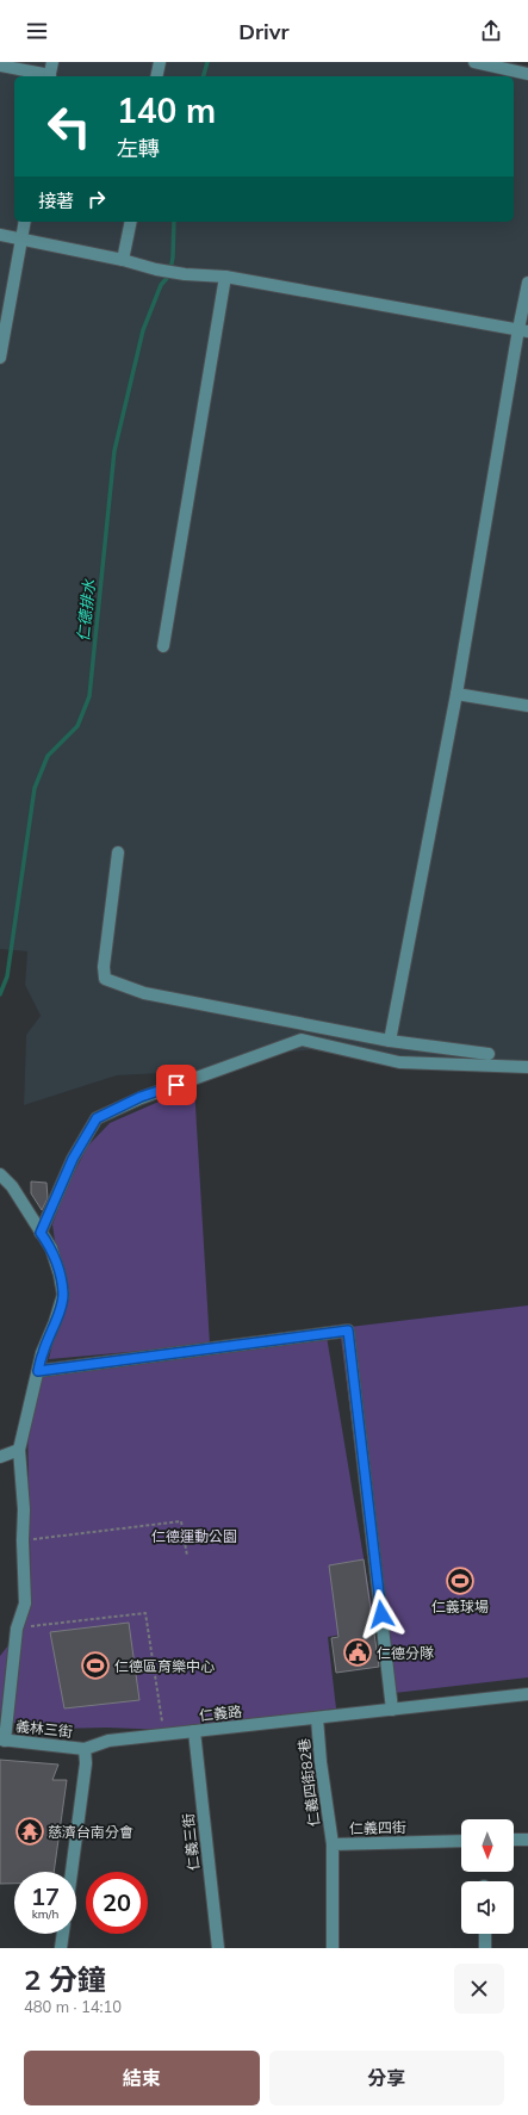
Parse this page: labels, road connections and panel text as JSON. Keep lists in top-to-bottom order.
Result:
{
  "streets": {
    "street": [
      "仁義路",
      "義林三街",
      "仁義四街82巷",
      "仁義四街",
      "仁義三街"
    ]
  },
  "crossings": [
    ["仁義路", "義林三街"],
    ["仁義路", "仁義四街82巷"],
    ["仁義路", "仁義三街"],
    ["仁義四街82巷", "仁義四街"]
  ],
  "water": ["仁德排水"],
  "parks": ["仁德運動公園"],
  "places": {
    "sports": ["仁義球場", "仁德區育樂中心"],
    "public building": ["仁德分隊"],
    "temple": ["慈濟台南分會"]
  },
  "north": "bottom",
  "page": {
    "header": "Drivr",
    "turn": ["140 m", "左轉"],
    "then": "接著",
    "speed": "17 km/h",
    "limit": "20",
    "heading": ["2 分鐘", "480 m · 14:10"],
    "buttons": ["結束", "分享"]
  }
}
